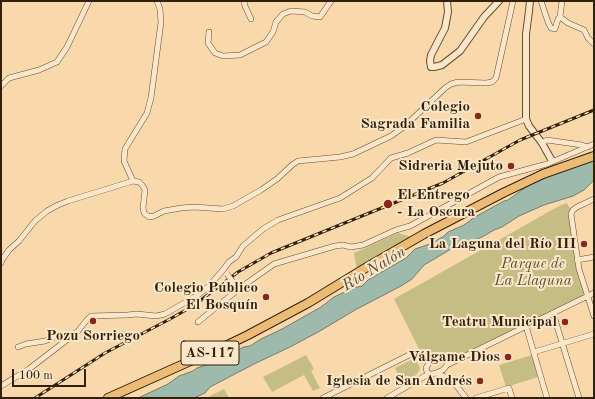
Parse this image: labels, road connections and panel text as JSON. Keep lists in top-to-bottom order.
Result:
{
  "streets": {
    "main road": ["AS-117"]
  },
  "water": ["Río Nalón"],
  "parks": ["Parque de La Llaguna"],
  "places": [
    "Colegio Sagrada Familia",
    "Sidreria Mejuto",
    "El Entrego - La Oscura",
    "La Laguna del Río III",
    "Colegio Público El Bosquín",
    "Pozu Sorriego",
    "Teatru Municipal",
    "Válgame Dios",
    "Iglesia de San Andrés"
  ],
  "scale_bar": "100 m"
}
